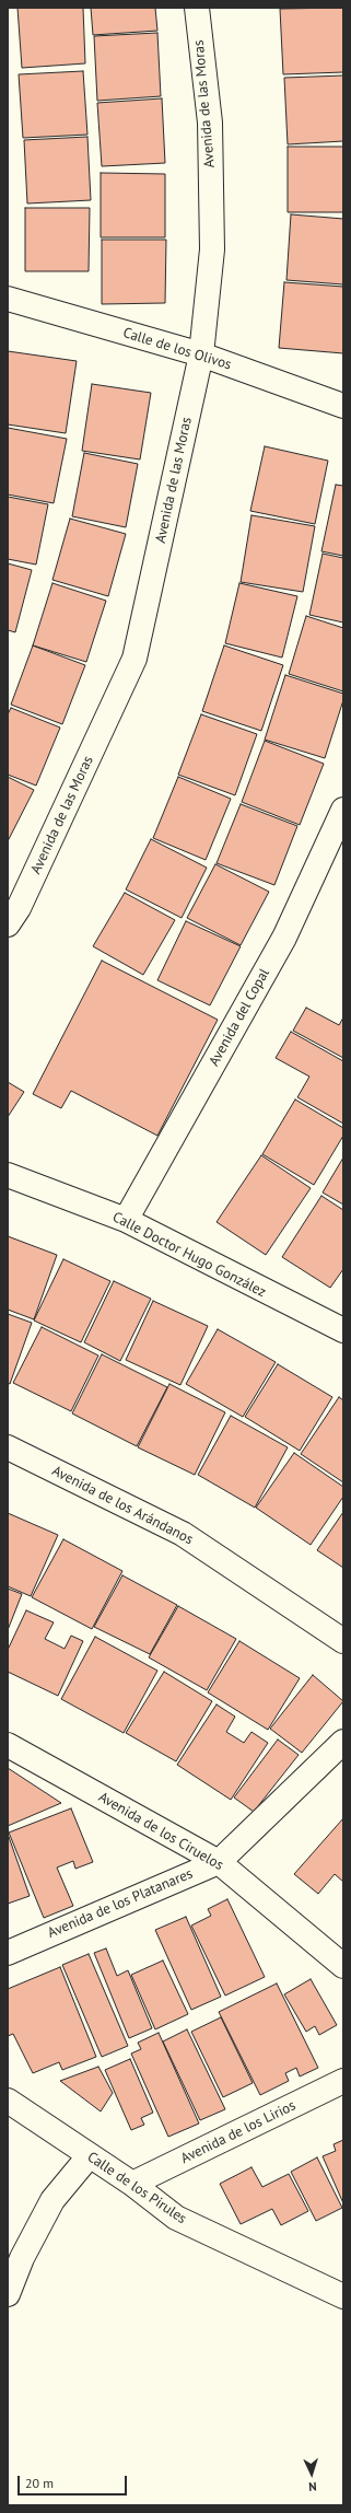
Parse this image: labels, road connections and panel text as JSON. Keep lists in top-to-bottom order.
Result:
{
  "streets": {
    "street": [
      "Avenida de las Moras",
      "Calle de los Olivos",
      "Avenida del Copal",
      "Calle Doctor Hugo González",
      "Avenida de los Arándanos",
      "Avenida de los Ciruelos",
      "Avenida de los Platanares",
      "Avenida de los Lirios",
      "Calle de los Pirules"
    ]
  },
  "crossings": [
    ["Avenida de las Moras", "Calle de los Olivos"],
    ["Avenida del Copal", "Calle Doctor Hugo González"],
    ["Avenida de los Ciruelos", "Avenida de los Platanares"],
    ["Avenida de los Lirios", "Calle de los Pirules"]
  ],
  "scale_bar": "20 m",
  "north": "bottom"
}
